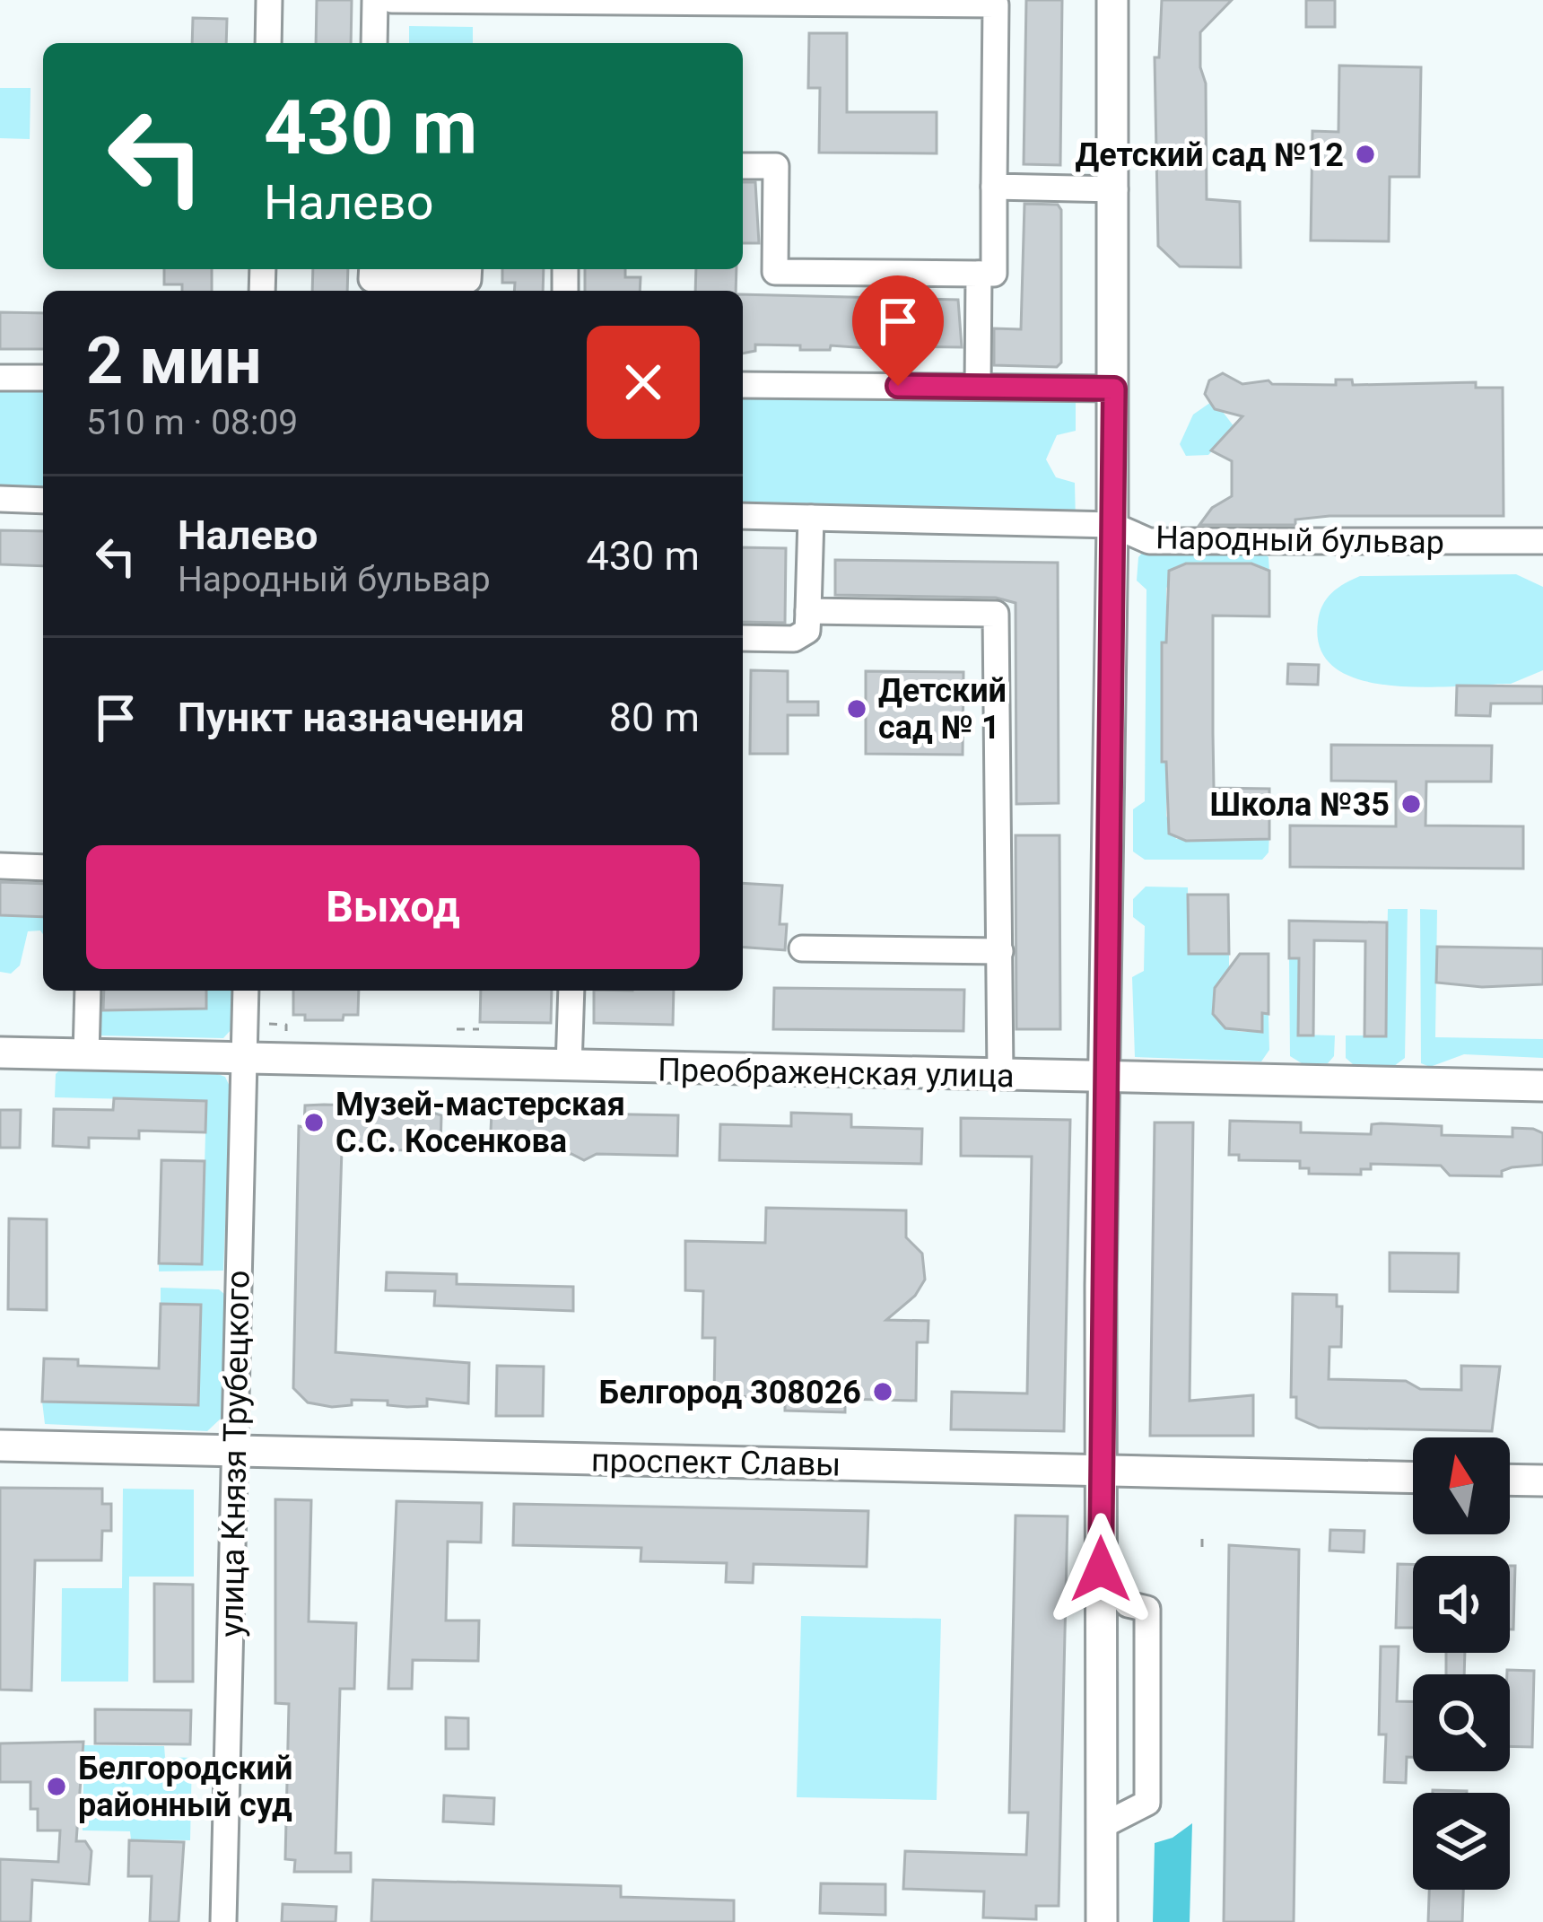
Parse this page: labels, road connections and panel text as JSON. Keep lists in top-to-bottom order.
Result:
{
  "streets": {
    "main road": ["Преображенская улица", "проспект Славы"],
    "street": ["Народный бульвар", "улица Князя Трубецкого"]
  },
  "crossings": [
    ["Преображенская улица", "улица Князя Трубецкого"],
    ["улица Князя Трубецкого", "проспект Славы"]
  ],
  "places": [
    "Детский сад №12",
    "Детский сад № 1",
    "Школа №35",
    "Музей-мастерская С.С. Косенкова",
    "Белгород 308026",
    "Белгородский районный суд"
  ],
  "north": "top",
  "page": {
    "turn": ["430 m", "Налево"],
    "heading": ["2 мин", "510 m · 08:09"],
    "list": [
      {
        "name": "Налево",
        "note": "Народный бульвар",
        "value": "430 m"
      },
      {
        "name": "Пункт назначения",
        "value": "80 m"
      }
    ],
    "buttons": "Выход"
  }
}
